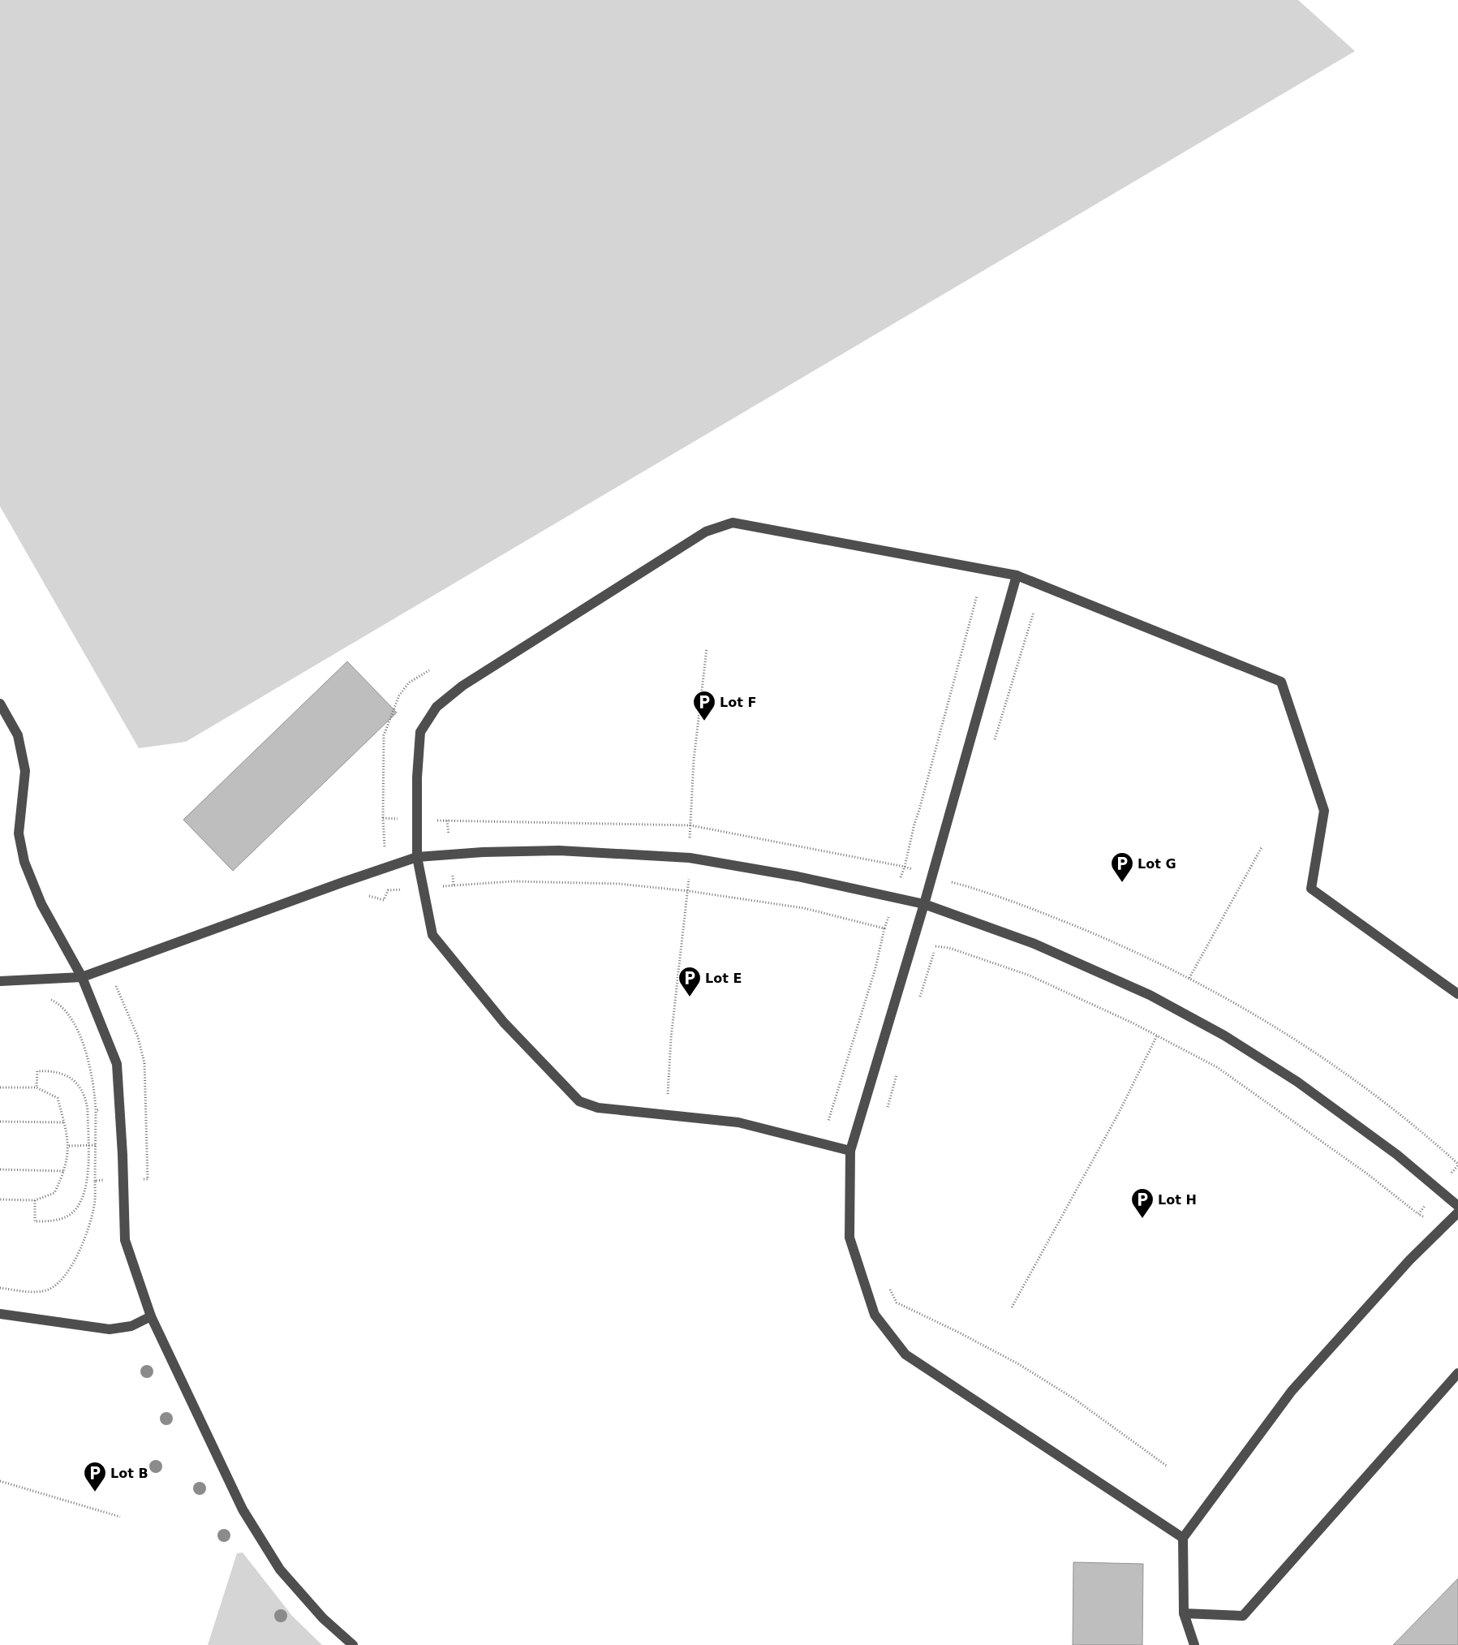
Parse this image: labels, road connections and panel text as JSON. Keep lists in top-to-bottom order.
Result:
{
  "places": {
    "parking": [
      "Lot F",
      "Lot G",
      "Lot E",
      "Lot H",
      "Lot B"
    ]
  }
}
